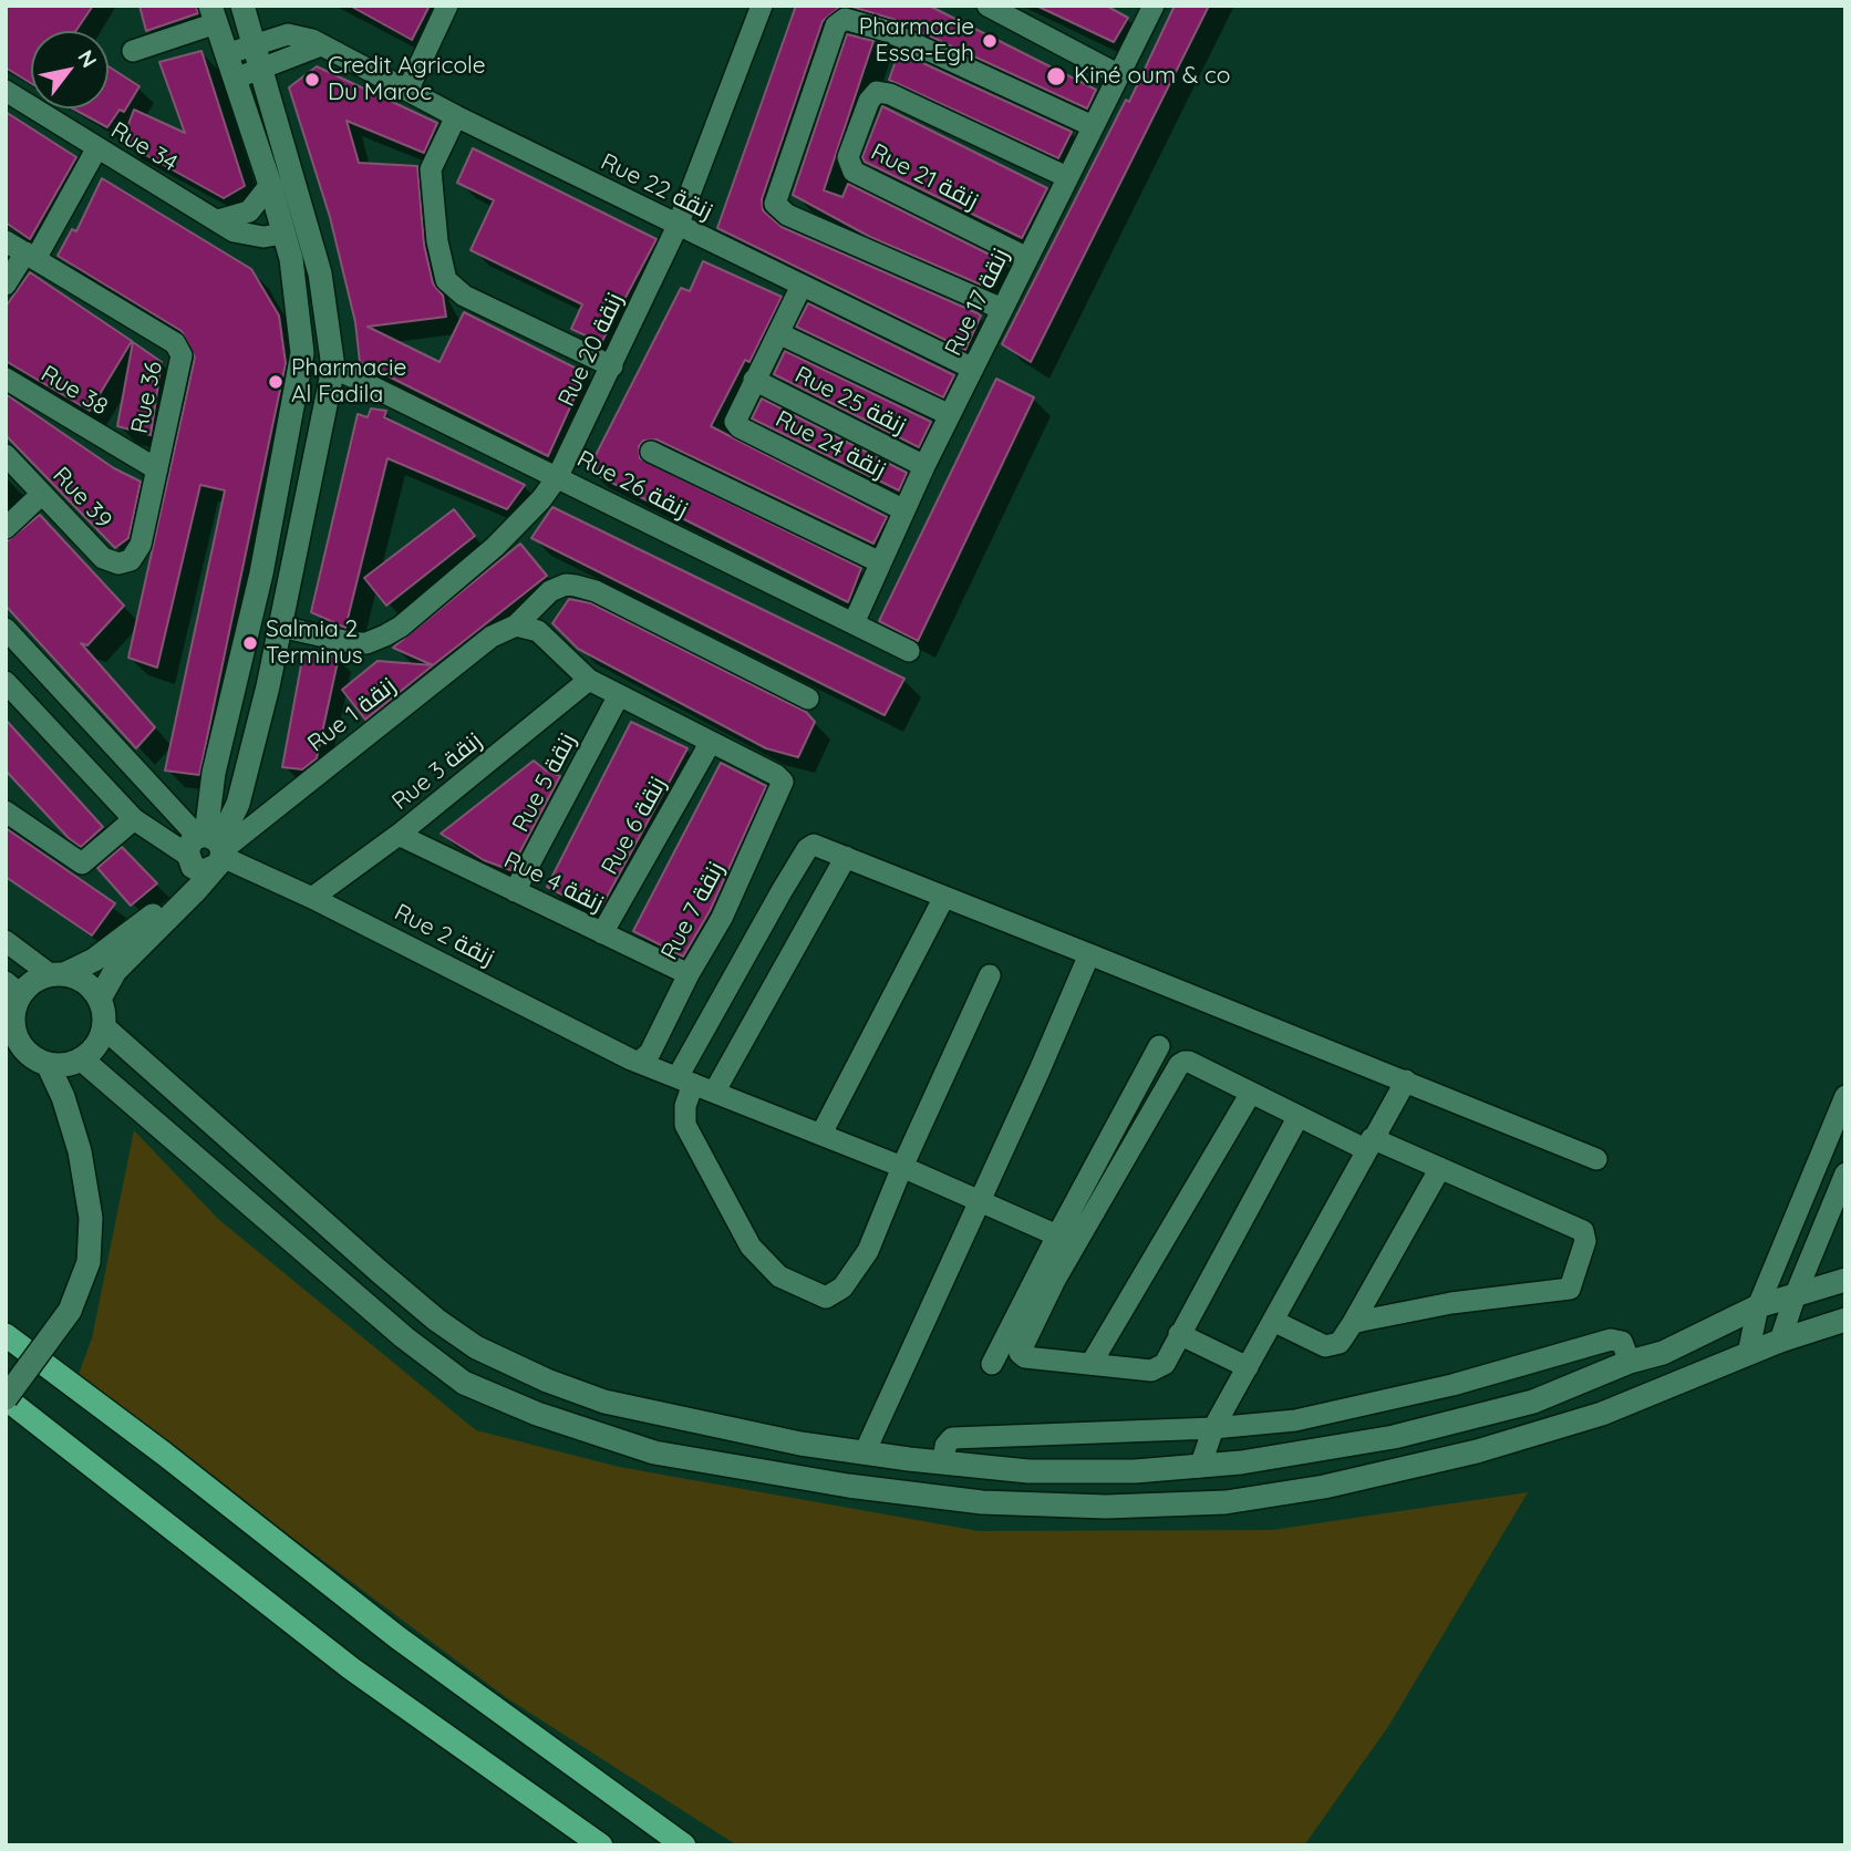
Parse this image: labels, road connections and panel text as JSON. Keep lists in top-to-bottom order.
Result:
{
  "streets": {
    "street": [
      "Rue 34",
      "Rue 21 زنقة",
      "Rue 22 زنقة",
      "Rue 17 زنقة",
      "Rue 20 زنقة",
      "Rue 38",
      "Rue 36",
      "Rue 25 زنقة",
      "Rue 24 زنقة",
      "Rue 26 زنقة",
      "Rue 39",
      "Rue 1 زنقة",
      "Rue 3 زنقة",
      "Rue 5 زنقة",
      "Rue 6 زنقة",
      "Rue 4 زنقة",
      "Rue 7 زنقة",
      "Rue 2 زنقة"
    ]
  },
  "crossings": [
    ["Rue 21 زنقة", "Rue 17 زنقة"],
    ["Rue 22 زنقة", "Rue 17 زنقة"],
    ["Rue 22 زنقة", "Rue 20 زنقة"],
    ["Rue 17 زنقة", "Rue 25 زنقة"],
    ["Rue 17 زنقة", "Rue 24 زنقة"],
    ["Rue 17 زنقة", "Rue 26 زنقة"],
    ["Rue 20 زنقة", "Rue 26 زنقة"],
    ["Rue 38", "Rue 36"],
    ["Rue 36", "Rue 39"],
    ["Rue 25 زنقة", "Rue 24 زنقة"],
    ["Rue 1 زنقة", "Rue 2 زنقة"],
    ["Rue 3 زنقة", "Rue 4 زنقة"],
    ["Rue 3 زنقة", "Rue 2 زنقة"],
    ["Rue 5 زنقة", "Rue 4 زنقة"],
    ["Rue 6 زنقة", "Rue 4 زنقة"],
    ["Rue 6 زنقة", "Rue 7 زنقة"],
    ["Rue 4 زنقة", "Rue 7 زنقة"],
    ["Rue 7 زنقة", "Rue 2 زنقة"]
  ],
  "places": [
    "Pharmacie Essa-Egh",
    "Kiné oum & co",
    "Credit Agricole Du Maroc",
    "Pharmacie Al Fadila",
    "Salmia 2 Terminus"
  ],
  "north": "top right"
}
